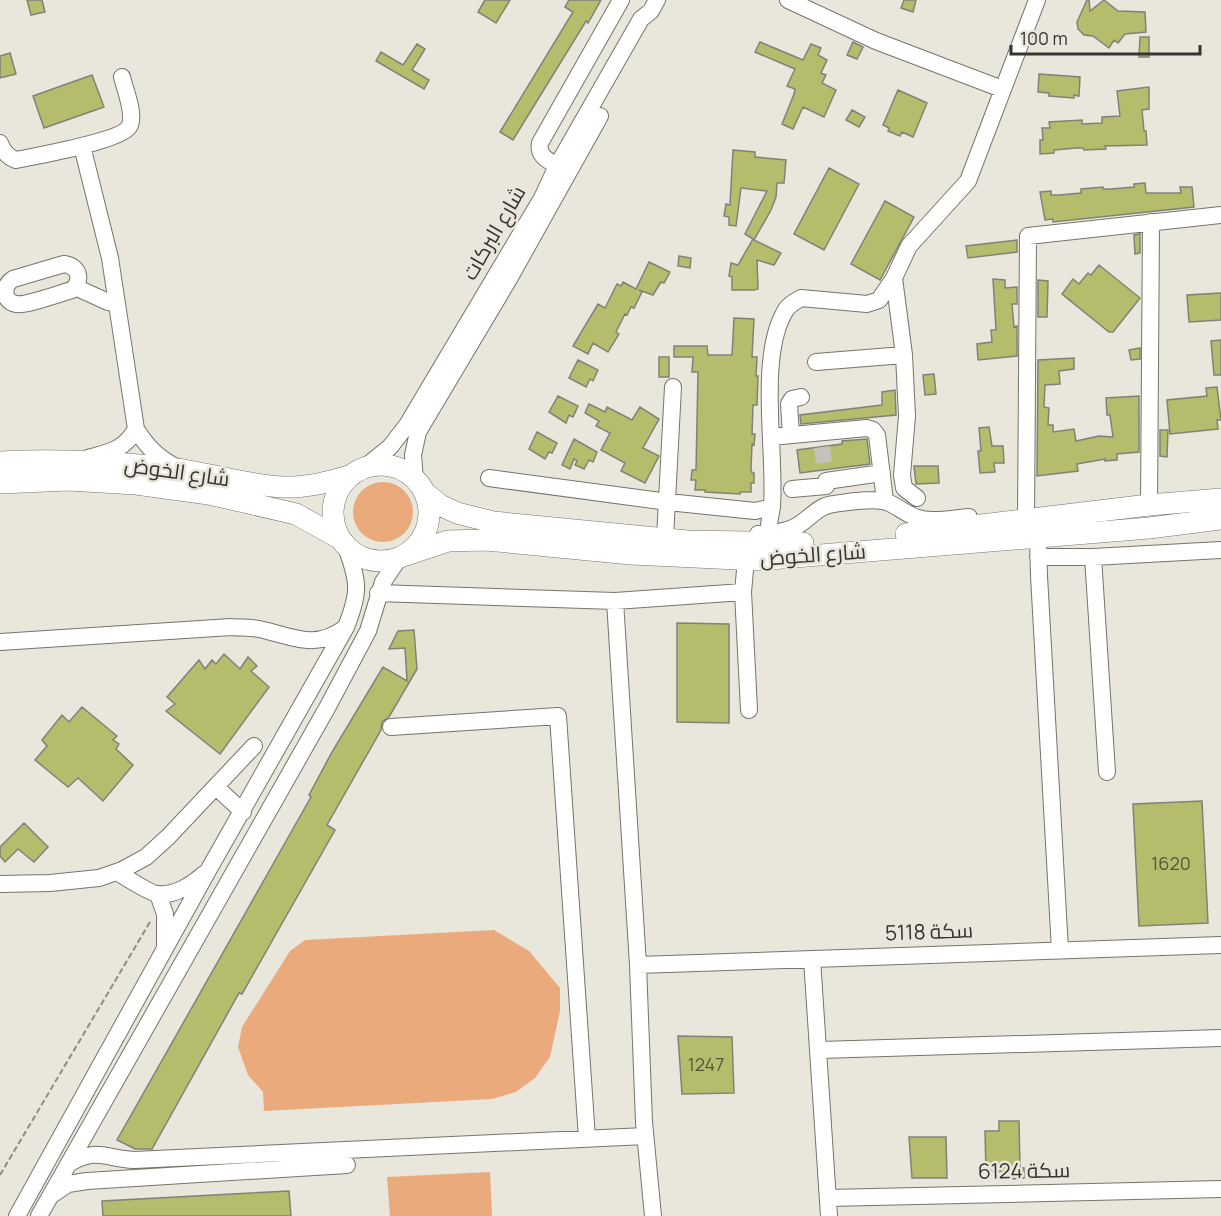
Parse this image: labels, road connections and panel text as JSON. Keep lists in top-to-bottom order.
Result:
{
  "streets": {
    "main road": ["شارع الخوض"],
    "street": ["شارع البركات", "سكة 5118", "سكة 6124"]
  },
  "crossings": [
    ["شارع البركات", "شارع الخوض"]
  ],
  "house_numbers": ["1620", "1247"],
  "scale_bar": "100 m"
}
